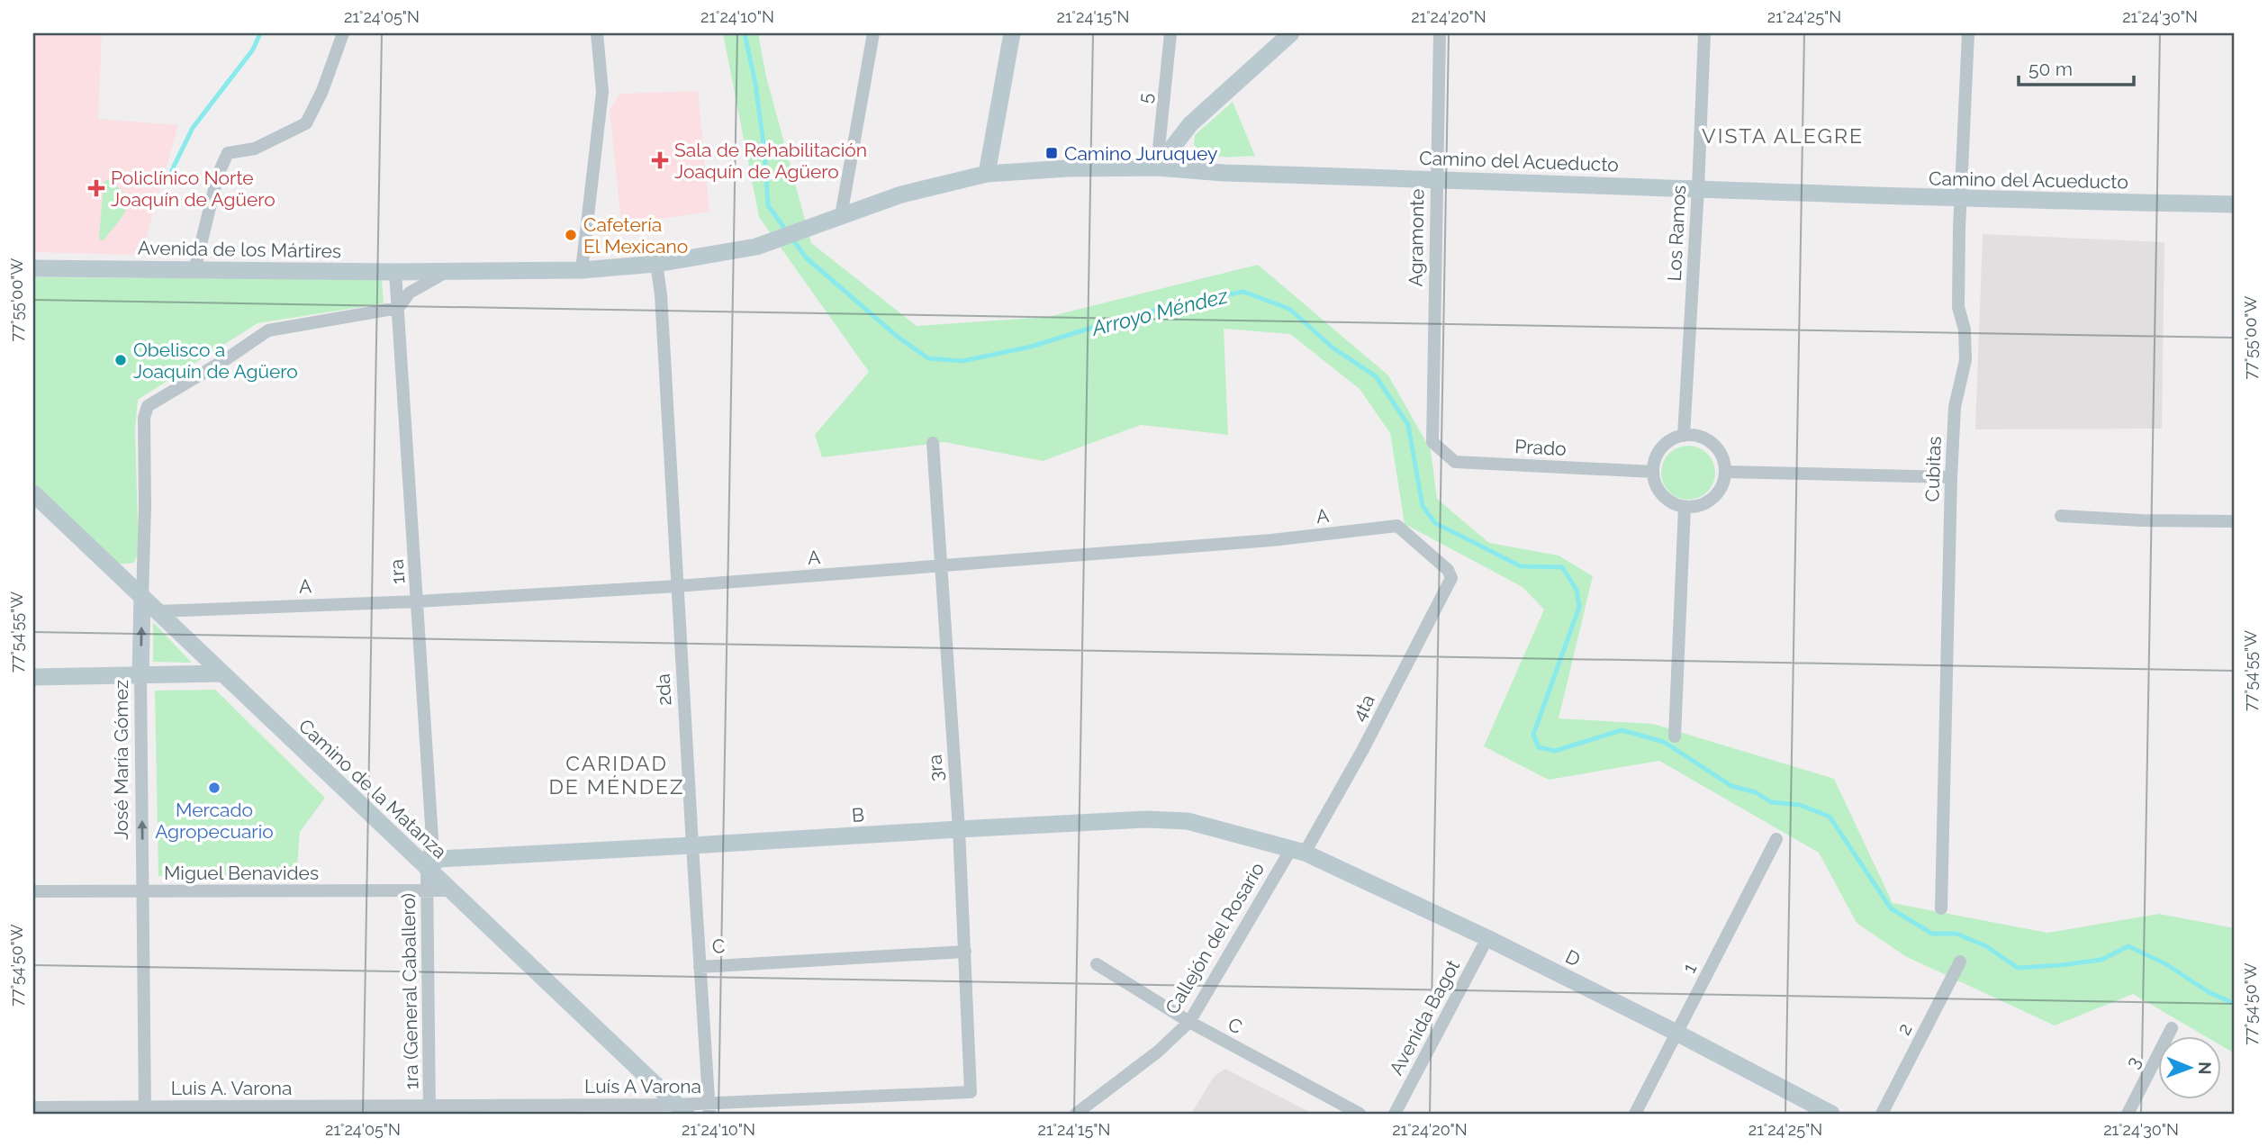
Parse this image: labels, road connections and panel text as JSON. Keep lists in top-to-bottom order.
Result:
{
  "streets": {
    "main road": [
      "Camino del Acueducto",
      "Avenida de los Mártires",
      "José María Gómez",
      "Camino de la Matanza",
      "B",
      "D"
    ],
    "street": [
      "5",
      "Los Ramos",
      "Agramonte",
      "Prado",
      "Cubitas",
      "A",
      "1ra",
      "2da",
      "4ta",
      "3ra",
      "Miguel Benavides",
      "Callejón del Rosario",
      "C",
      "1",
      "1ra (General Caballero)",
      "Avenida Bagot",
      "2",
      "3",
      "Luís A Varona",
      "Luis A. Varona"
    ]
  },
  "crossings": [
    ["5", "Camino del Acueducto"],
    ["Camino del Acueducto", "Los Ramos"],
    ["Camino del Acueducto", "Agramonte"],
    ["Camino del Acueducto", "Avenida de los Mártires"],
    ["Camino del Acueducto", "Cubitas"],
    ["Los Ramos", "Prado"],
    ["Agramonte", "Prado"],
    ["Avenida de los Mártires", "1ra"],
    ["Avenida de los Mártires", "2da"],
    ["Avenida de los Mártires", "José María Gómez"],
    ["A", "1ra"],
    ["A", "2da"],
    ["A", "4ta"],
    ["A", "3ra"],
    ["A", "Camino de la Matanza"],
    ["1ra", "José María Gómez"],
    ["1ra", "Camino de la Matanza"],
    ["1ra", "B"],
    ["1ra", "1ra (General Caballero)"],
    ["2da", "B"],
    ["2da", "C"],
    ["2da", "Luís A Varona"],
    ["4ta", "B"],
    ["4ta", "Callejón del Rosario"],
    ["4ta", "D"],
    ["José María Gómez", "Camino de la Matanza"],
    ["José María Gómez", "Miguel Benavides"],
    ["José María Gómez", "Luis A. Varona"],
    ["3ra", "B"],
    ["3ra", "C"],
    ["3ra", "Luís A Varona"],
    ["Camino de la Matanza", "B"],
    ["Camino de la Matanza", "Miguel Benavides"],
    ["Camino de la Matanza", "1ra (General Caballero)"],
    ["Camino de la Matanza", "Luís A Varona"],
    ["B", "Callejón del Rosario"],
    ["B", "D"],
    ["B", "1ra (General Caballero)"],
    ["Miguel Benavides", "1ra (General Caballero)"],
    ["Callejón del Rosario", "C"],
    ["Callejón del Rosario", "D"],
    ["D", "1"],
    ["D", "Avenida Bagot"],
    ["1ra (General Caballero)", "Luís A Varona"],
    ["1ra (General Caballero)", "Luis A. Varona"],
    ["Luís A Varona", "Luis A. Varona"]
  ],
  "districts": ["VISTA ALEGRE", "CARIDAD DE MÉNDEZ"],
  "water": ["Arroyo Méndez"],
  "places": {
    "transit": ["Camino Juruquey"],
    "health": ["Sala de Rehabilitación Joaquín de Agüero", "Policlínico Norte Joaquín de Agüero"],
    "other": ["Cafetería El Mexicano", "Obelisco a Joaquín de Agüero", "Mercado Agropecuario"]
  },
  "scale_bar": "50 m",
  "north": "right",
  "coordinates": [
    "21°24'05\"N",
    "21°24'10\"N",
    "21°24'15\"N",
    "21°24'20\"N",
    "21°24'25\"N",
    "21°24'30\"N",
    "77°55'00\"W",
    "77°54'55\"W",
    "77°54'50\"W"
  ]
}
